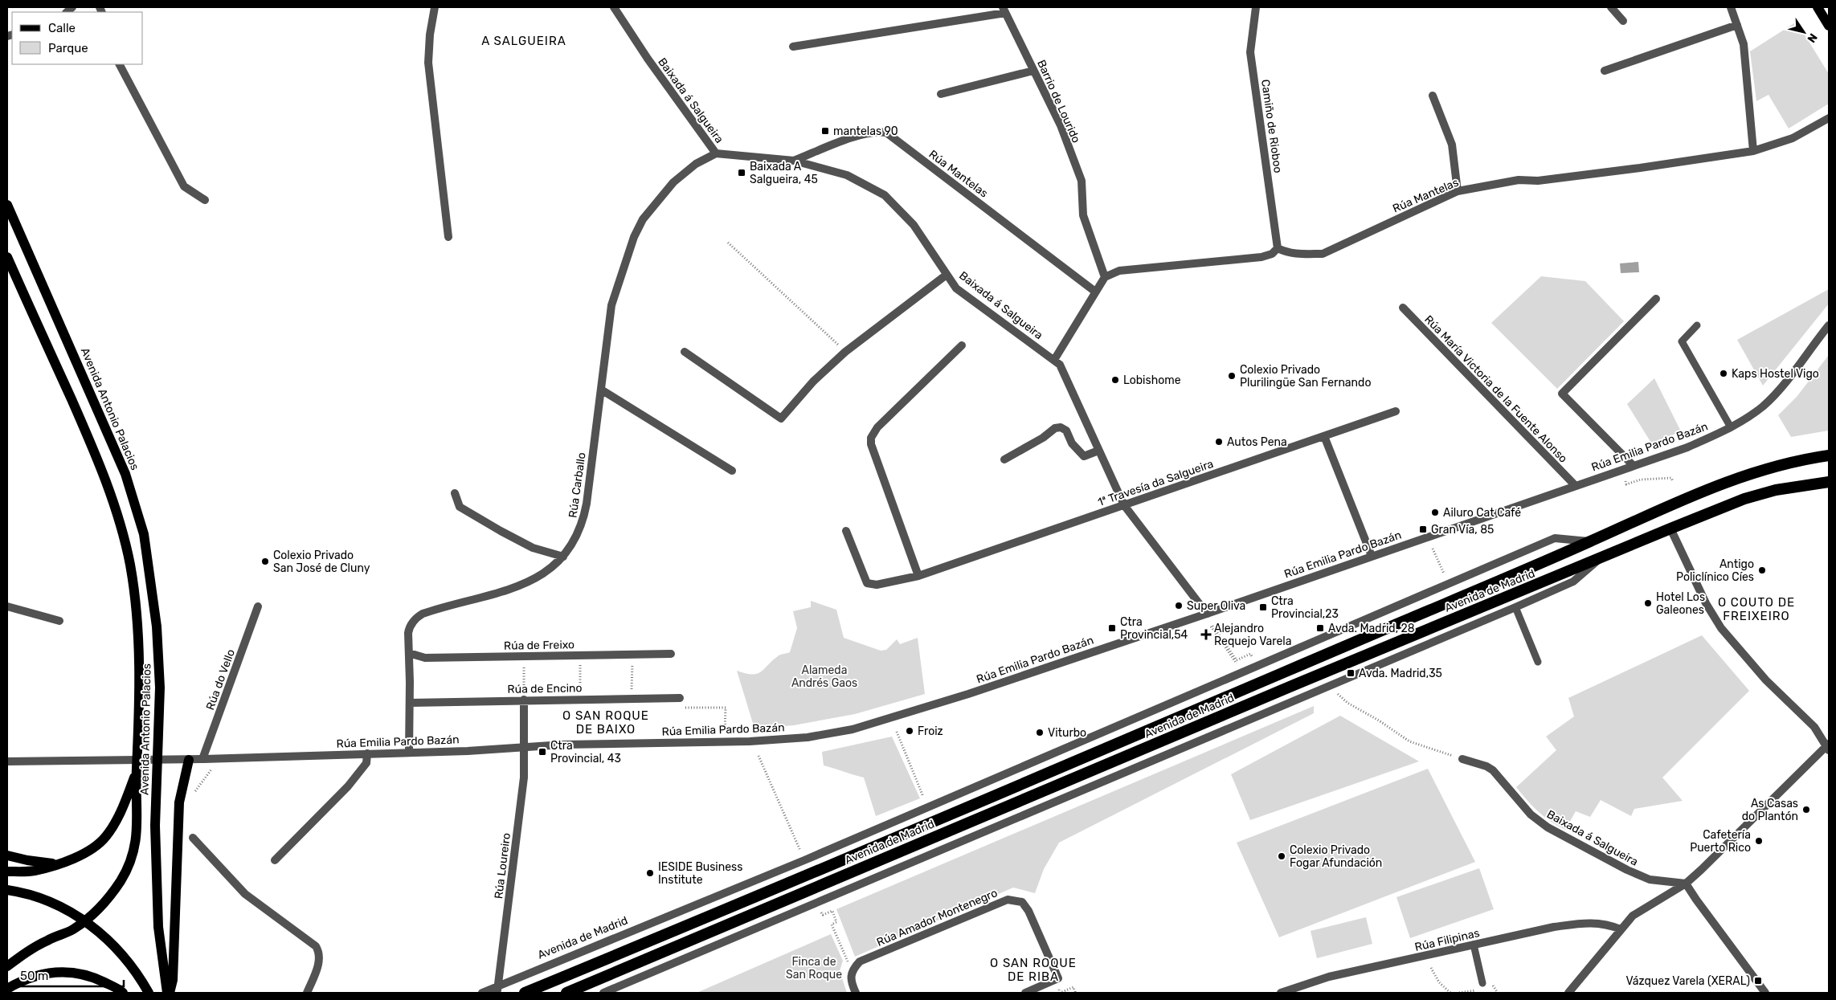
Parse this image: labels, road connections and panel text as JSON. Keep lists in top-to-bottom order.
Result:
{
  "streets": {
    "highway": ["Avenida de Madrid"],
    "main road": ["Avenida Antonio Palacios"],
    "street": [
      "Baixada á Salgueira",
      "Barrio de Lourido",
      "Camiño de Rioboo",
      "Rúa Mantelas",
      "Rúa María Victoria de la Fuente Alonso",
      "Rúa Emilia Pardo Bazán",
      "1ª Travesía da Salgueira",
      "Rúa Carballo",
      "Rúa de Freixo",
      "Rúa do Vello",
      "Rúa de Encino",
      "Rúa Loureiro",
      "Rúa Amador Montenegro",
      "Rúa Filipinas"
    ]
  },
  "crossings": [
    ["Baixada á Salgueira", "Rúa Mantelas"],
    ["Baixada á Salgueira", "Rúa Emilia Pardo Bazán"],
    ["Baixada á Salgueira", "1ª Travesía da Salgueira"],
    ["Baixada á Salgueira", "Rúa Carballo"],
    ["Camiño de Rioboo", "Rúa Mantelas"],
    ["Rúa María Victoria de la Fuente Alonso", "Rúa Emilia Pardo Bazán"],
    ["Rúa Emilia Pardo Bazán", "Rúa Carballo"],
    ["Rúa Emilia Pardo Bazán", "Rúa do Vello"],
    ["Rúa Emilia Pardo Bazán", "Rúa Loureiro"],
    ["Rúa Carballo", "Rúa de Freixo"],
    ["Rúa Carballo", "Rúa de Encino"],
    ["Avenida de Madrid", "Rúa Loureiro"],
    ["Rúa de Encino", "Rúa Loureiro"]
  ],
  "districts": [
    "A SALGUEIRA",
    "O COUTO DE FREIXEIRO",
    "O SAN ROQUE DE BAIXO",
    "O SAN ROQUE DE RIBA"
  ],
  "parks": ["Alameda Andrés Gaos", "Finca de San Roque"],
  "places": {
    "transit": [
      "mantelas 90",
      "Baixada A Salgueira, 45",
      "Gran Vía, 85",
      "Ctra Provincial,23",
      "Ctra Provincial,54",
      "Avda. Madrid, 28",
      "Avda. Madrid,35",
      "Ctra Provincial, 43",
      "Vázquez Varela (XERAL)"
    ],
    "other": [
      "Kaps Hostel Vigo",
      "Colexio Privado Plurilingüe San Fernando",
      "Lobishome",
      "Autos Pena",
      "Ailuro Cat Café",
      "Colexio Privado San José de Cluny",
      "Antigo Policlínico Cíes",
      "Hotel Los Galeones",
      "Super Oliva",
      "Froiz",
      "Viturbo",
      "As Casas do Plantón",
      "Cafetería Puerto Rico",
      "Colexio Privado Fogar Afundación",
      "IESIDE Business Institute"
    ],
    "health": ["Alejandro Requejo Varela"]
  },
  "legend": ["Calle", "Parque"],
  "scale_bar": "50 m",
  "north": "bottom right"
}
